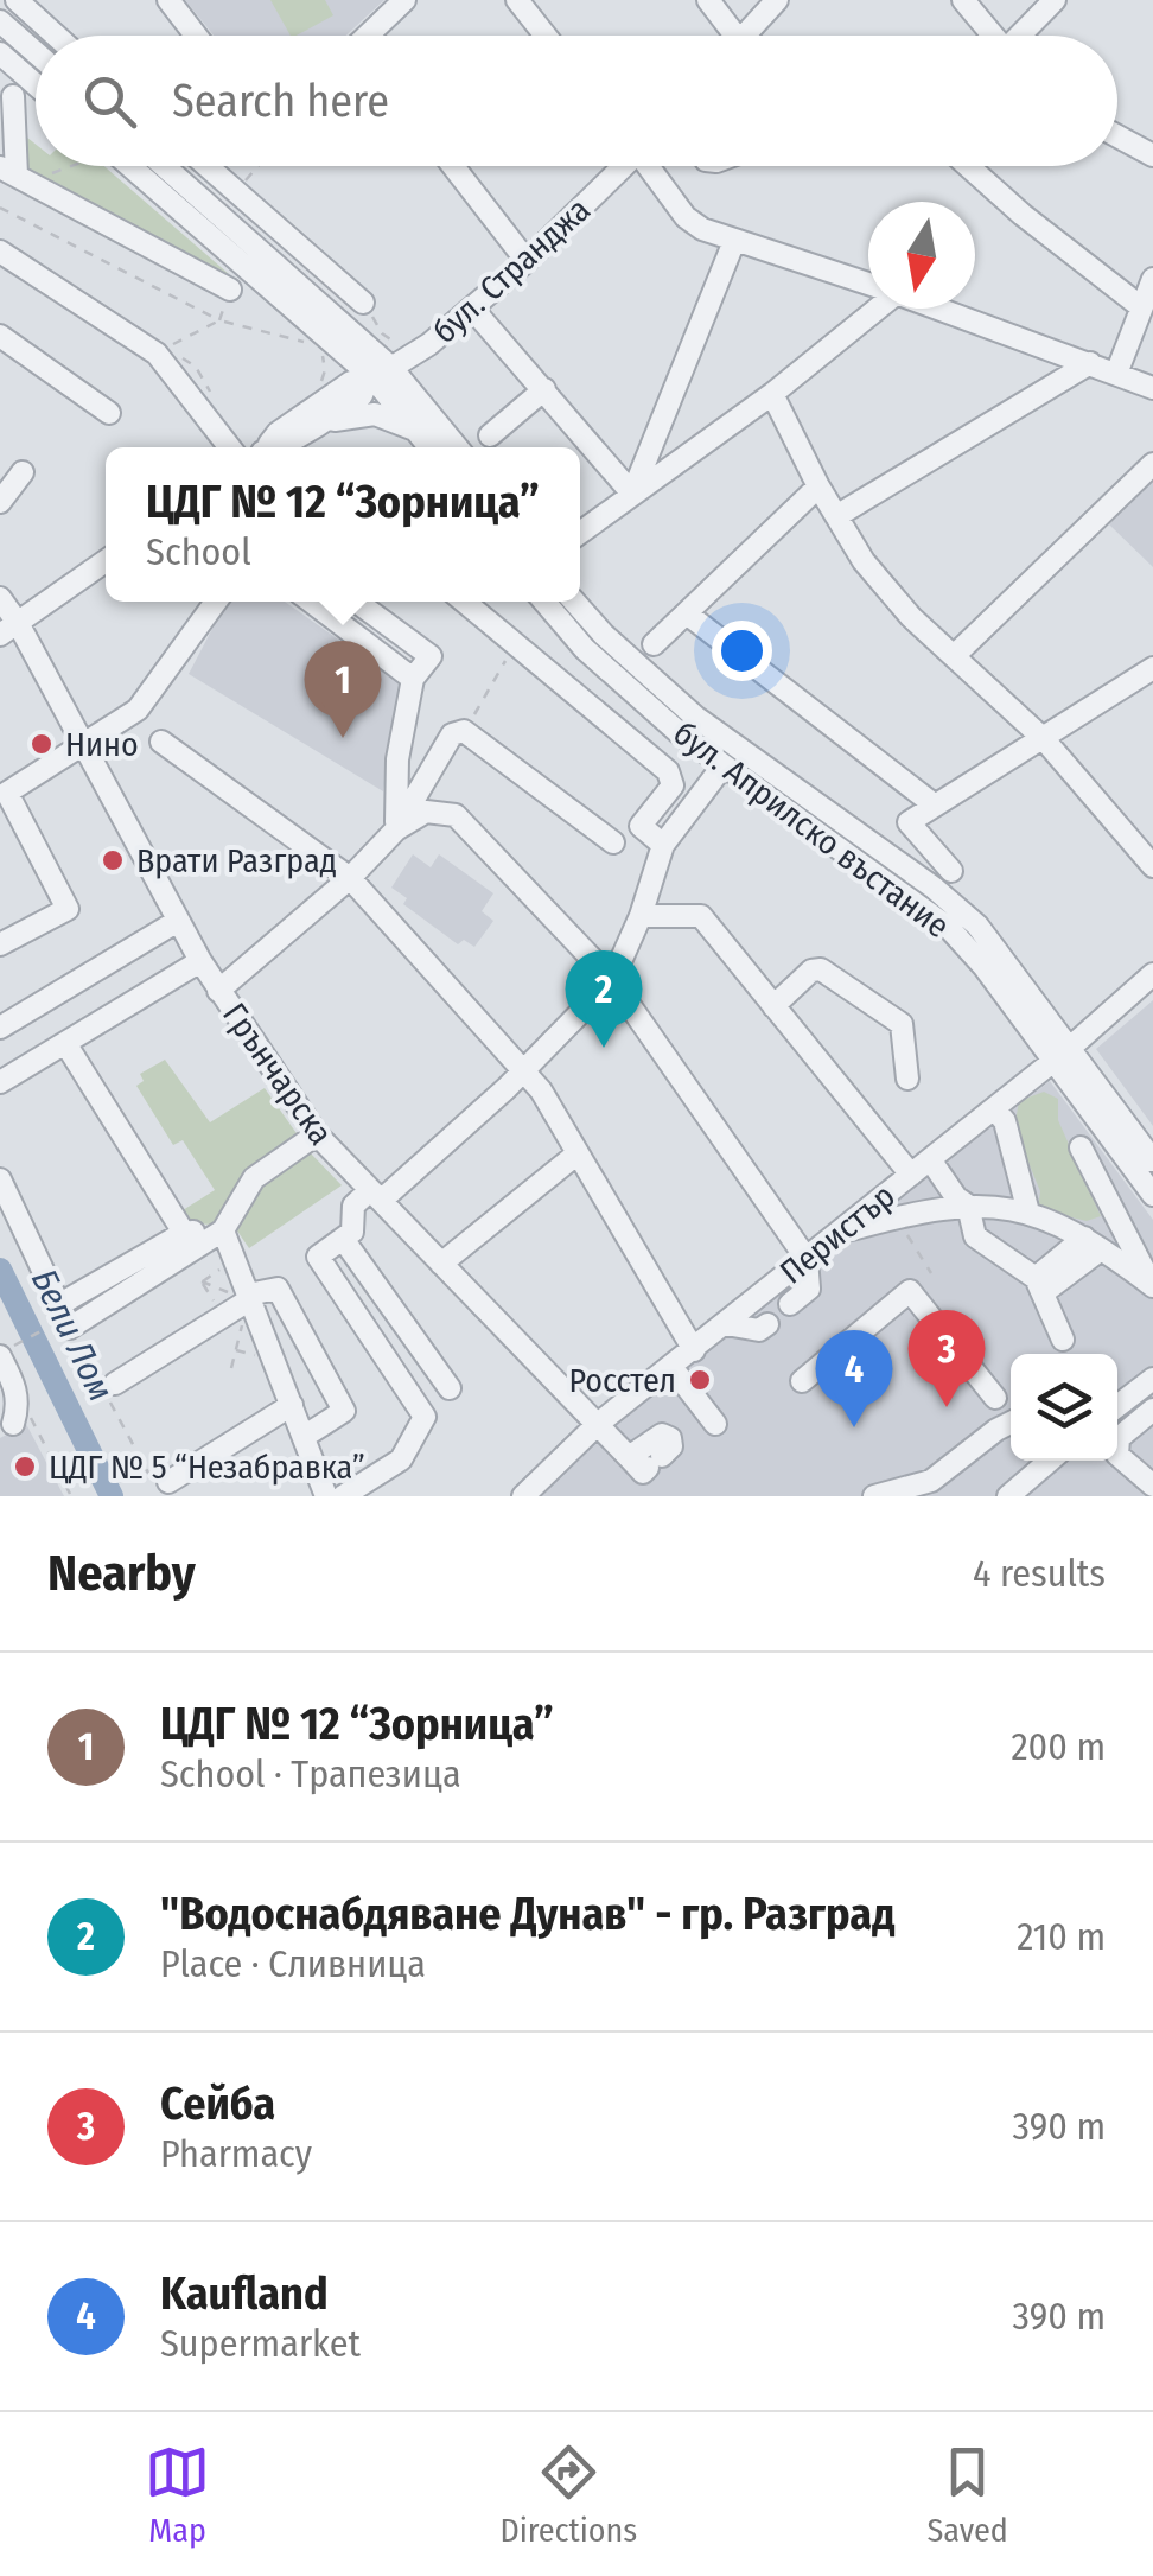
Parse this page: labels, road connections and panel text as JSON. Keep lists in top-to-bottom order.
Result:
{
  "streets": {
    "street": [
      "бул. Странджа",
      "бул. Априлско въстание",
      "Грънчарска",
      "Перистър"
    ]
  },
  "crossings": [
    ["бул. Априлско въстание", "Перистър"],
    ["Грънчарска", "Перистър"]
  ],
  "water": ["Бели Лом"],
  "places": [
    "Нино",
    "Врати Разград",
    "Росстел",
    "ЦДГ № 5 “Незабравка”"
  ],
  "north": "bottom",
  "page": {
    "search": "Search here",
    "popup": ["ЦДГ № 12 “Зорница”", "School"],
    "pins": [
      "1",
      "2",
      "3",
      "4"
    ],
    "heading": ["Nearby", "4 results"],
    "list": [
      {
        "mark": "1",
        "name": "ЦДГ № 12 “Зорница”",
        "note": "School · Трапезица",
        "value": "200 m"
      },
      {
        "mark": "2",
        "name": "\"Водоснабдяване Дунав\" - гр. Разград",
        "note": "Place · Сливница",
        "value": "210 m"
      },
      {
        "mark": "3",
        "name": "Сейба",
        "note": "Pharmacy",
        "value": "390 m"
      },
      {
        "mark": "4",
        "name": "Kaufland",
        "note": "Supermarket",
        "value": "390 m"
      }
    ],
    "nav": ["Map", "Directions", "Saved"]
  }
}
